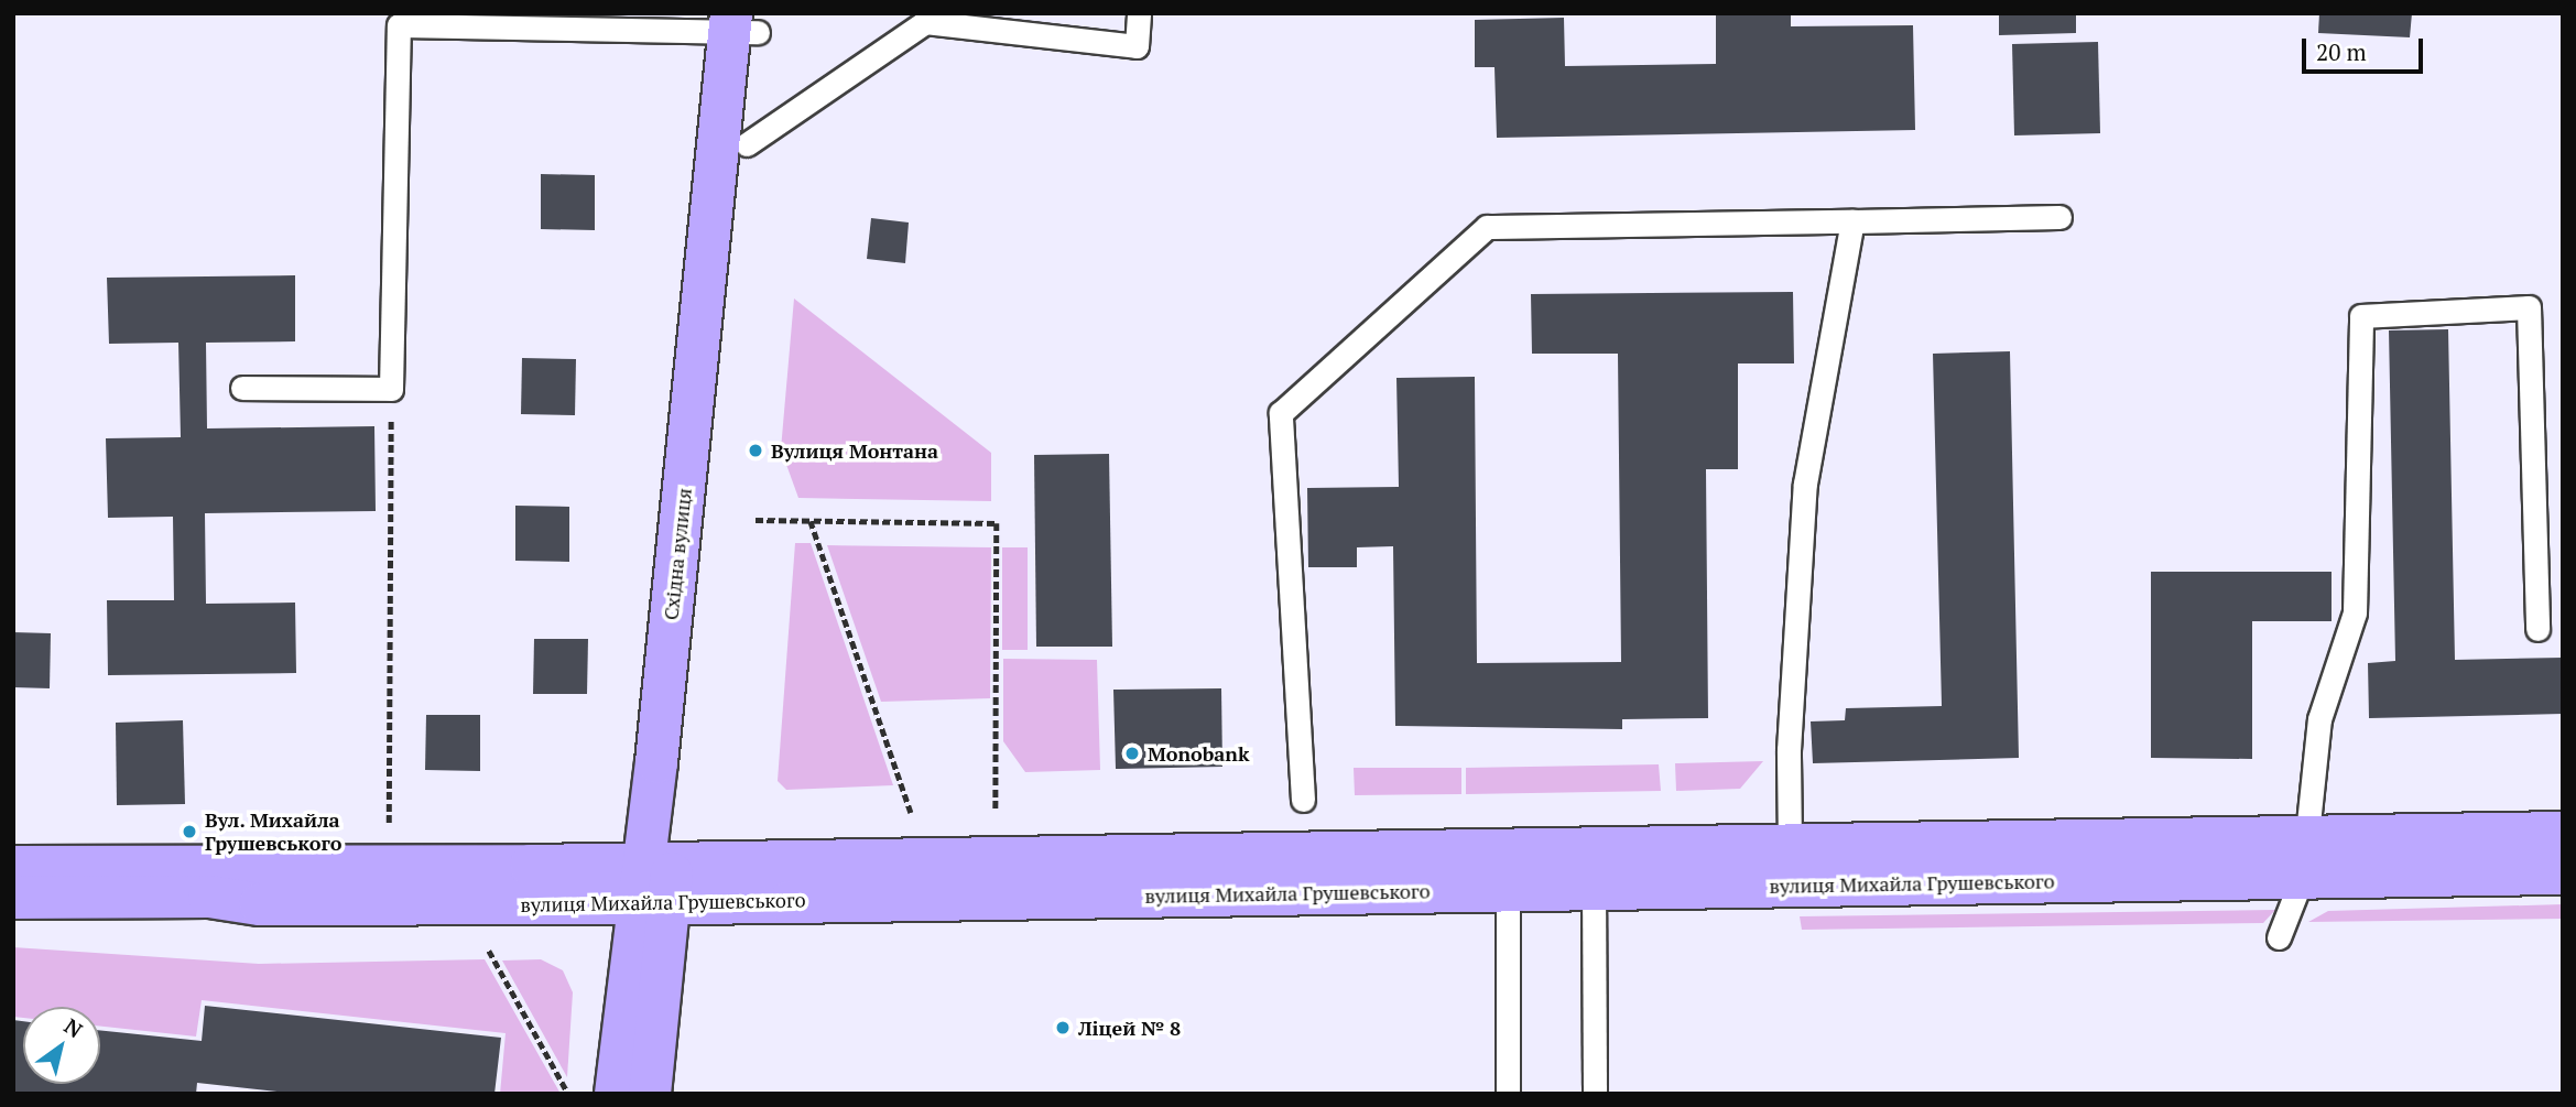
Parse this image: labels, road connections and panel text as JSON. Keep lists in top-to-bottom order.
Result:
{
  "streets": {
    "main road": ["Східна вулиця", "вулиця Михайла Грушевського"]
  },
  "crossings": [
    ["Східна вулиця", "вулиця Михайла Грушевського"]
  ],
  "places": [
    "Вулиця Монтана",
    "Monobank",
    "Вул. Михайла Грушевського",
    "Ліцей № 8"
  ],
  "scale_bar": "20 m",
  "north": "top right"
}
